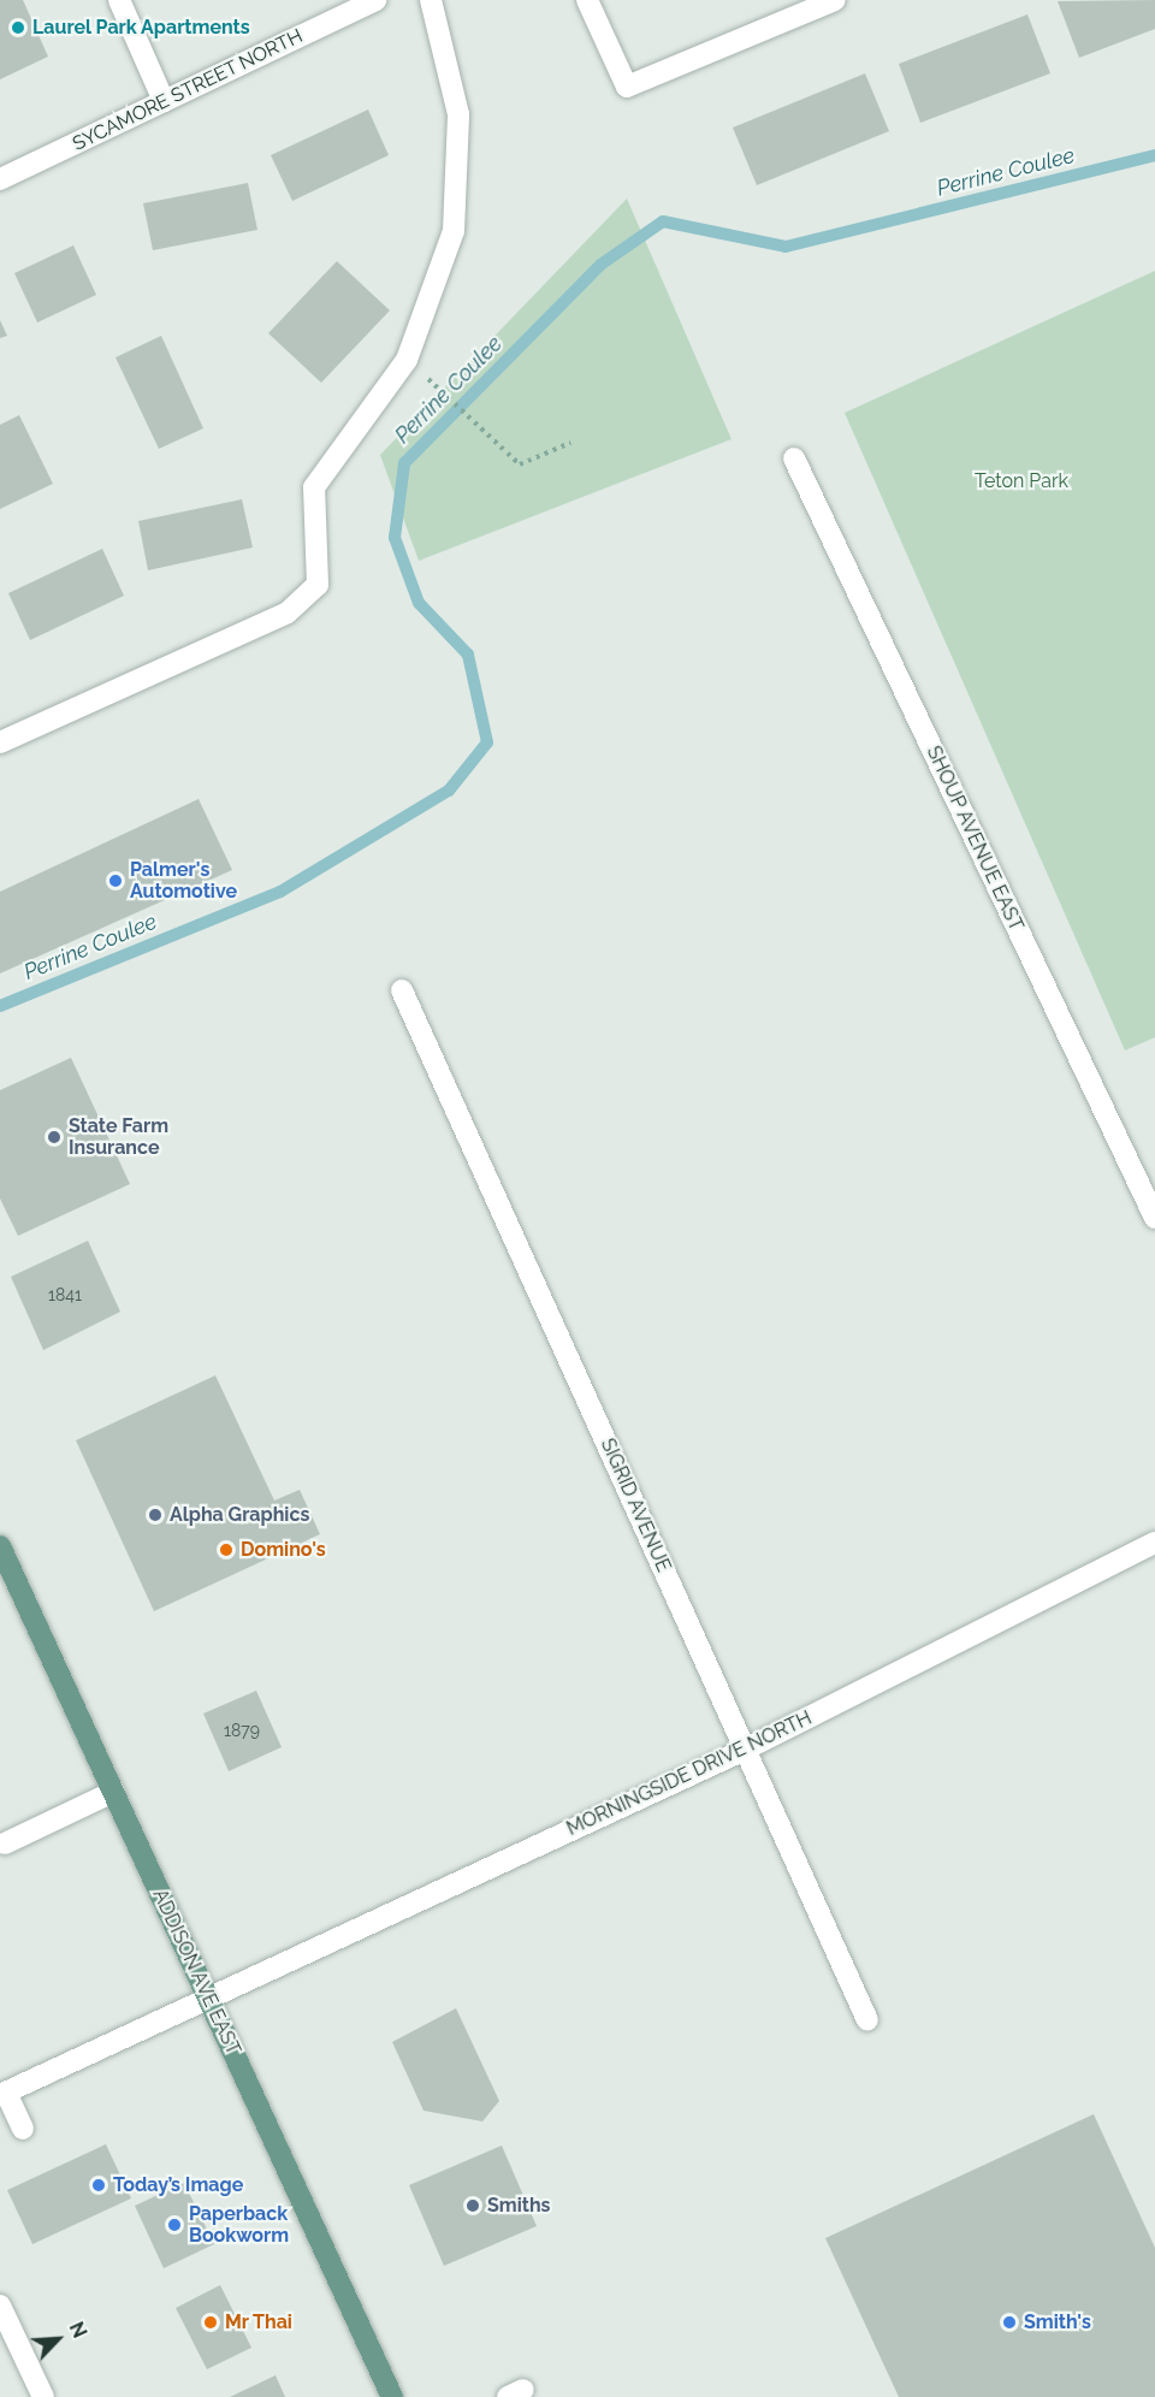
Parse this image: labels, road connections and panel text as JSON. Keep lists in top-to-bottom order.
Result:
{
  "streets": {
    "main road": ["ADDISON AVE EAST"],
    "street": [
      "SYCAMORE STREET NORTH",
      "SHOUP AVENUE EAST",
      "SIGRID AVENUE",
      "MORNINGSIDE DRIVE NORTH"
    ]
  },
  "crossings": [
    ["SIGRID AVENUE", "MORNINGSIDE DRIVE NORTH"],
    ["MORNINGSIDE DRIVE NORTH", "ADDISON AVE EAST"]
  ],
  "water": ["Perrine Coulee"],
  "parks": ["Teton Park"],
  "places": [
    "Laurel Park Apartments",
    "Palmer's Automotive",
    "State Farm Insurance",
    "Alpha Graphics",
    "Domino's",
    "Today’s Image",
    "Smiths",
    "Paperback Bookworm",
    "Mr Thai",
    "Smith's"
  ],
  "house_numbers": ["1841", "1879"],
  "north": "top right"
}
